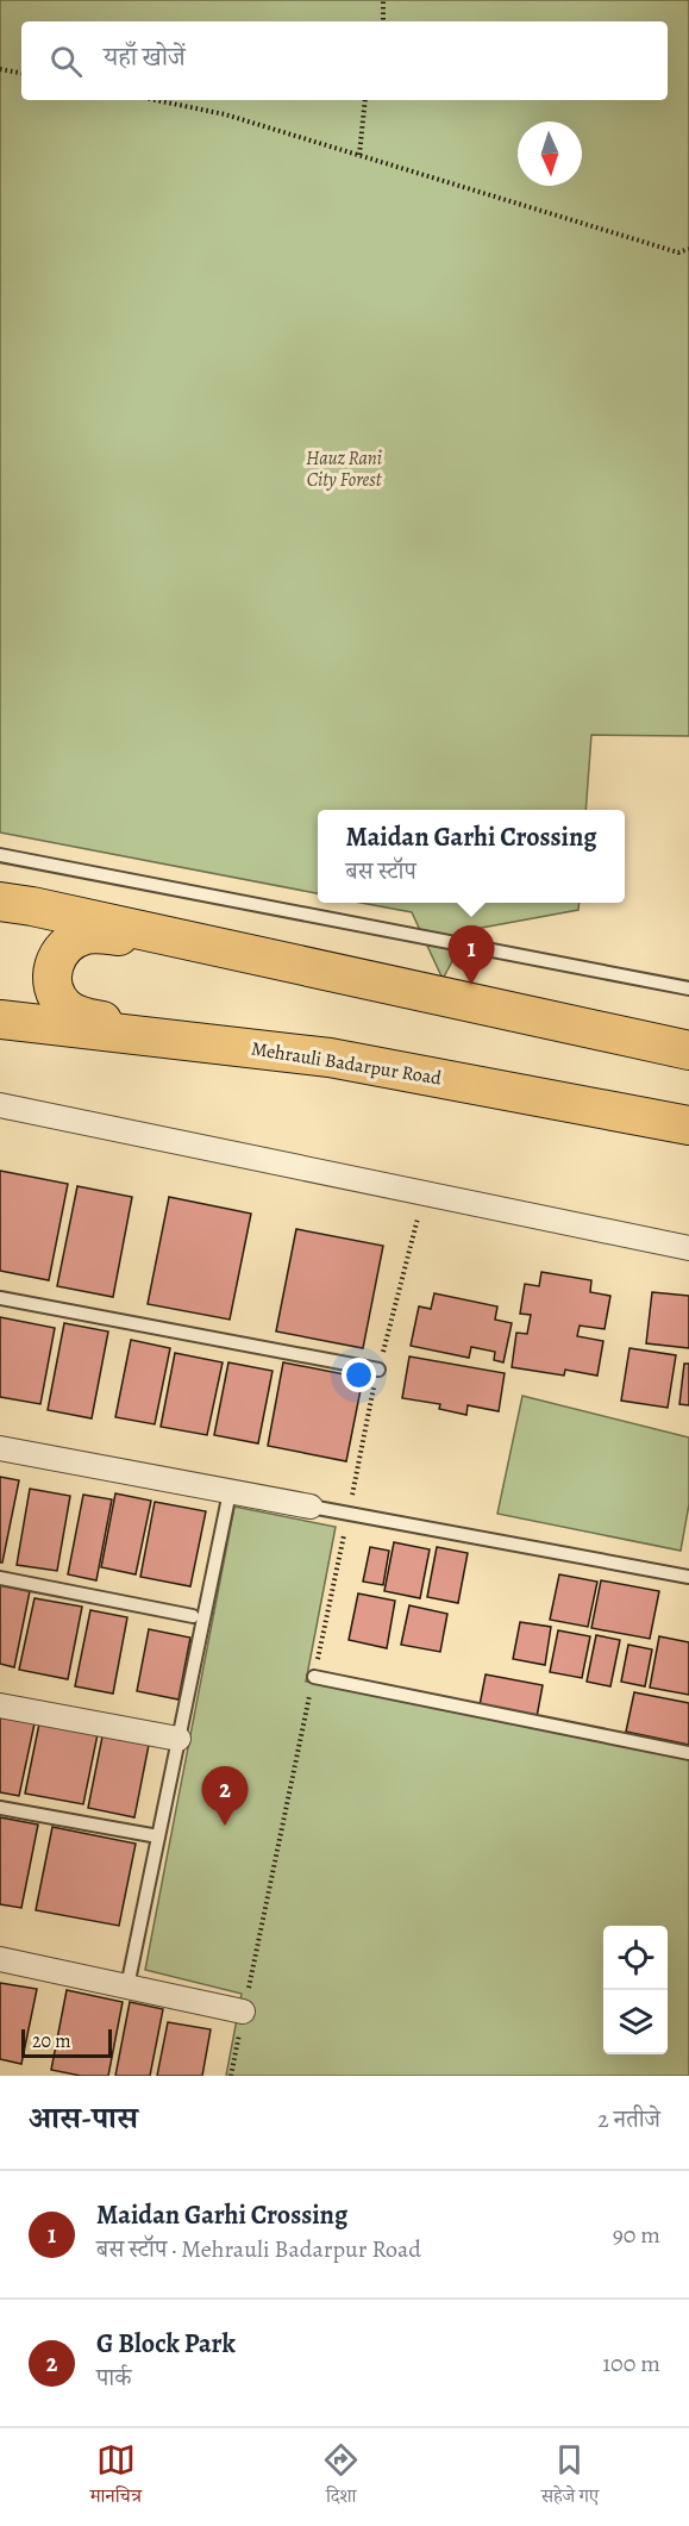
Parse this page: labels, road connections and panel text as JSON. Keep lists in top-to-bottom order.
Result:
{
  "streets": {
    "main road": ["Mehrauli Badarpur Road"]
  },
  "parks": ["Hauz Rani City Forest"],
  "scale_bar": "20 m",
  "north": "bottom",
  "page": {
    "search": "यहाँ खोजें",
    "popup": ["Maidan Garhi Crossing", "बस स्टॉप"],
    "pins": ["1", "2"],
    "scale": "20 m",
    "heading": ["आस-पास", "2 नतीजे"],
    "list": [
      {
        "mark": "1",
        "name": "Maidan Garhi Crossing",
        "note": "बस स्टॉप · Mehrauli Badarpur Road",
        "value": "90 m"
      },
      {
        "mark": "2",
        "name": "G Block Park",
        "note": "पार्क",
        "value": "100 m"
      }
    ],
    "nav": ["मानचित्र", "दिशा", "सहेजे गए"]
  }
}
